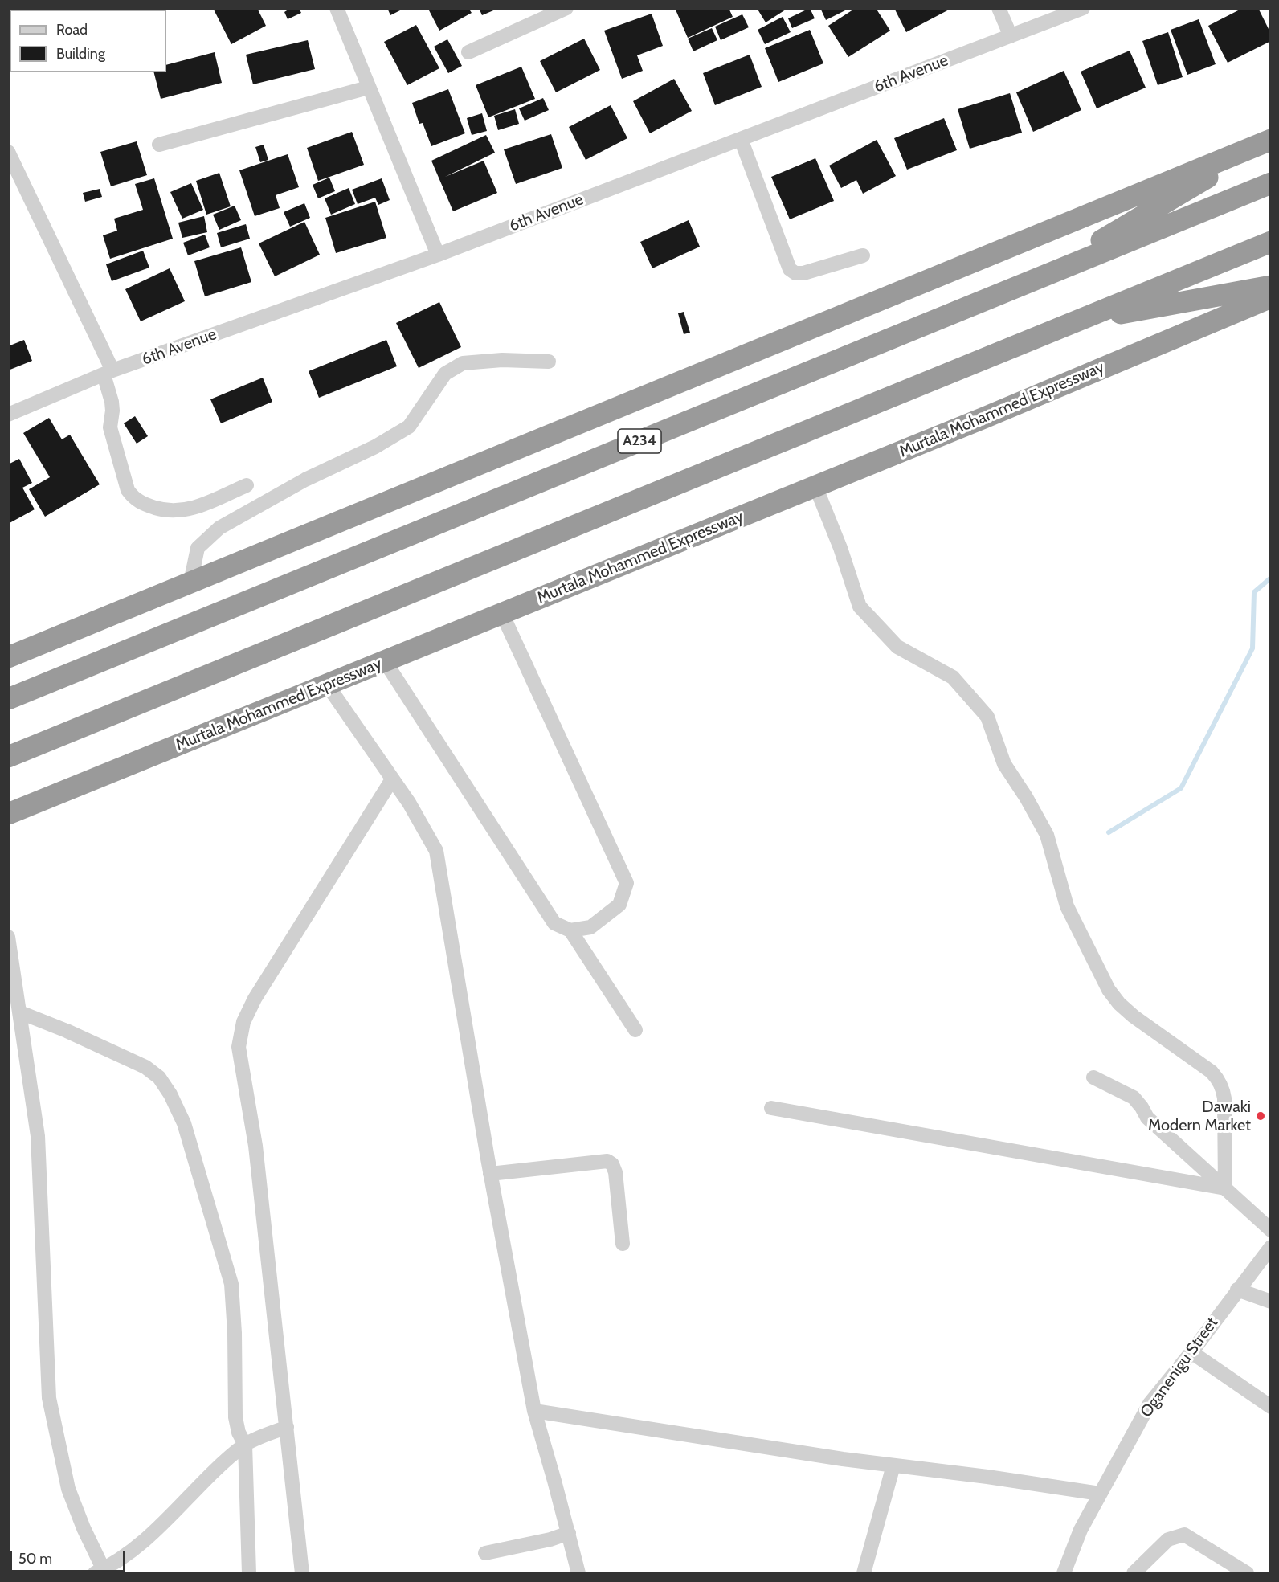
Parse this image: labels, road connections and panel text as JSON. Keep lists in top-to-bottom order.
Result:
{
  "streets": {
    "highway": ["Murtala Mohammed Expressway", "A234"],
    "street": ["6th Avenue", "Oganenigu Street"]
  },
  "places": ["Dawaki Modern Market"],
  "legend": ["Road", "Building"],
  "scale_bar": "50 m"
}
